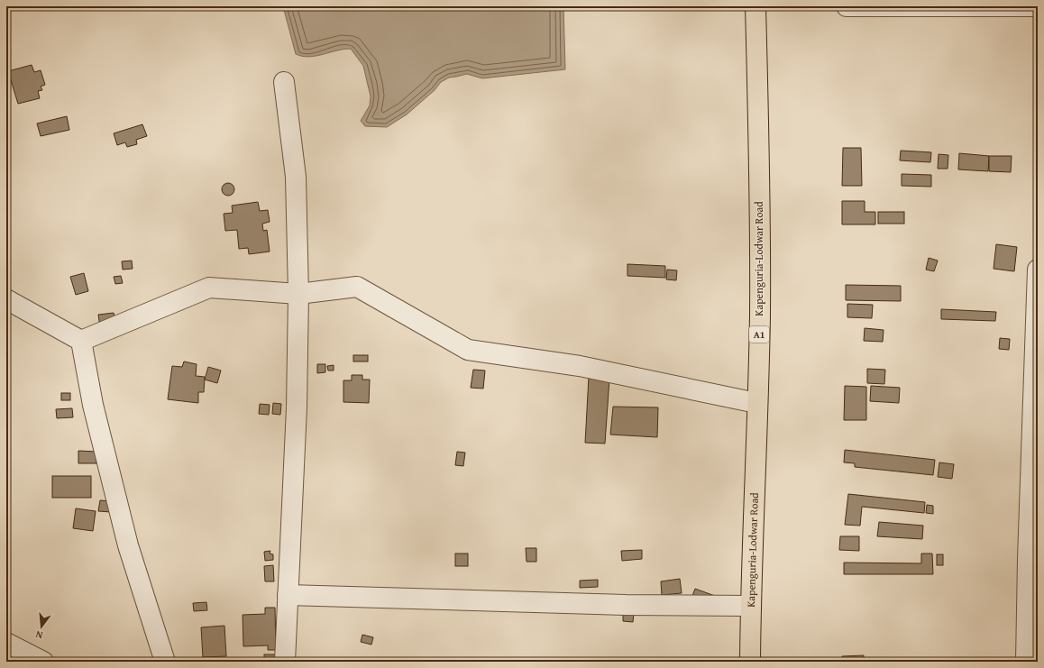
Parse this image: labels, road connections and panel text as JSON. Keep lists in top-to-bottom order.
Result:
{
  "streets": {
    "highway": ["Kapenguria-Lodwar Road", "A1"]
  },
  "north": "bottom"
}
